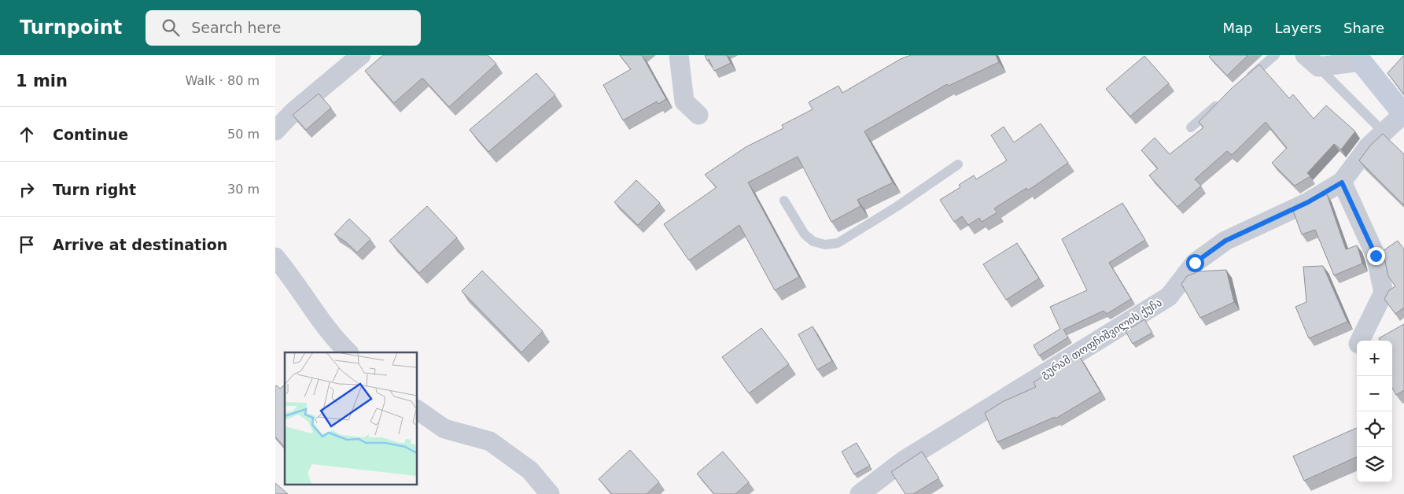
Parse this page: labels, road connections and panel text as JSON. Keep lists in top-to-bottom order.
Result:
{
  "streets": {
    "street": ["გურამ თოფჩიშვილის ქუჩა"]
  },
  "page": {
    "header": "Turnpoint",
    "search": "Search here",
    "nav": ["Map", "Layers", "Share"],
    "heading": ["1 min", "Walk · 80 m"],
    "list": [
      ["Continue", "50 m"],
      ["Turn right", "30 m"],
      "Arrive at destination"
    ],
    "map_buttons": ["+", "−"]
  }
}
